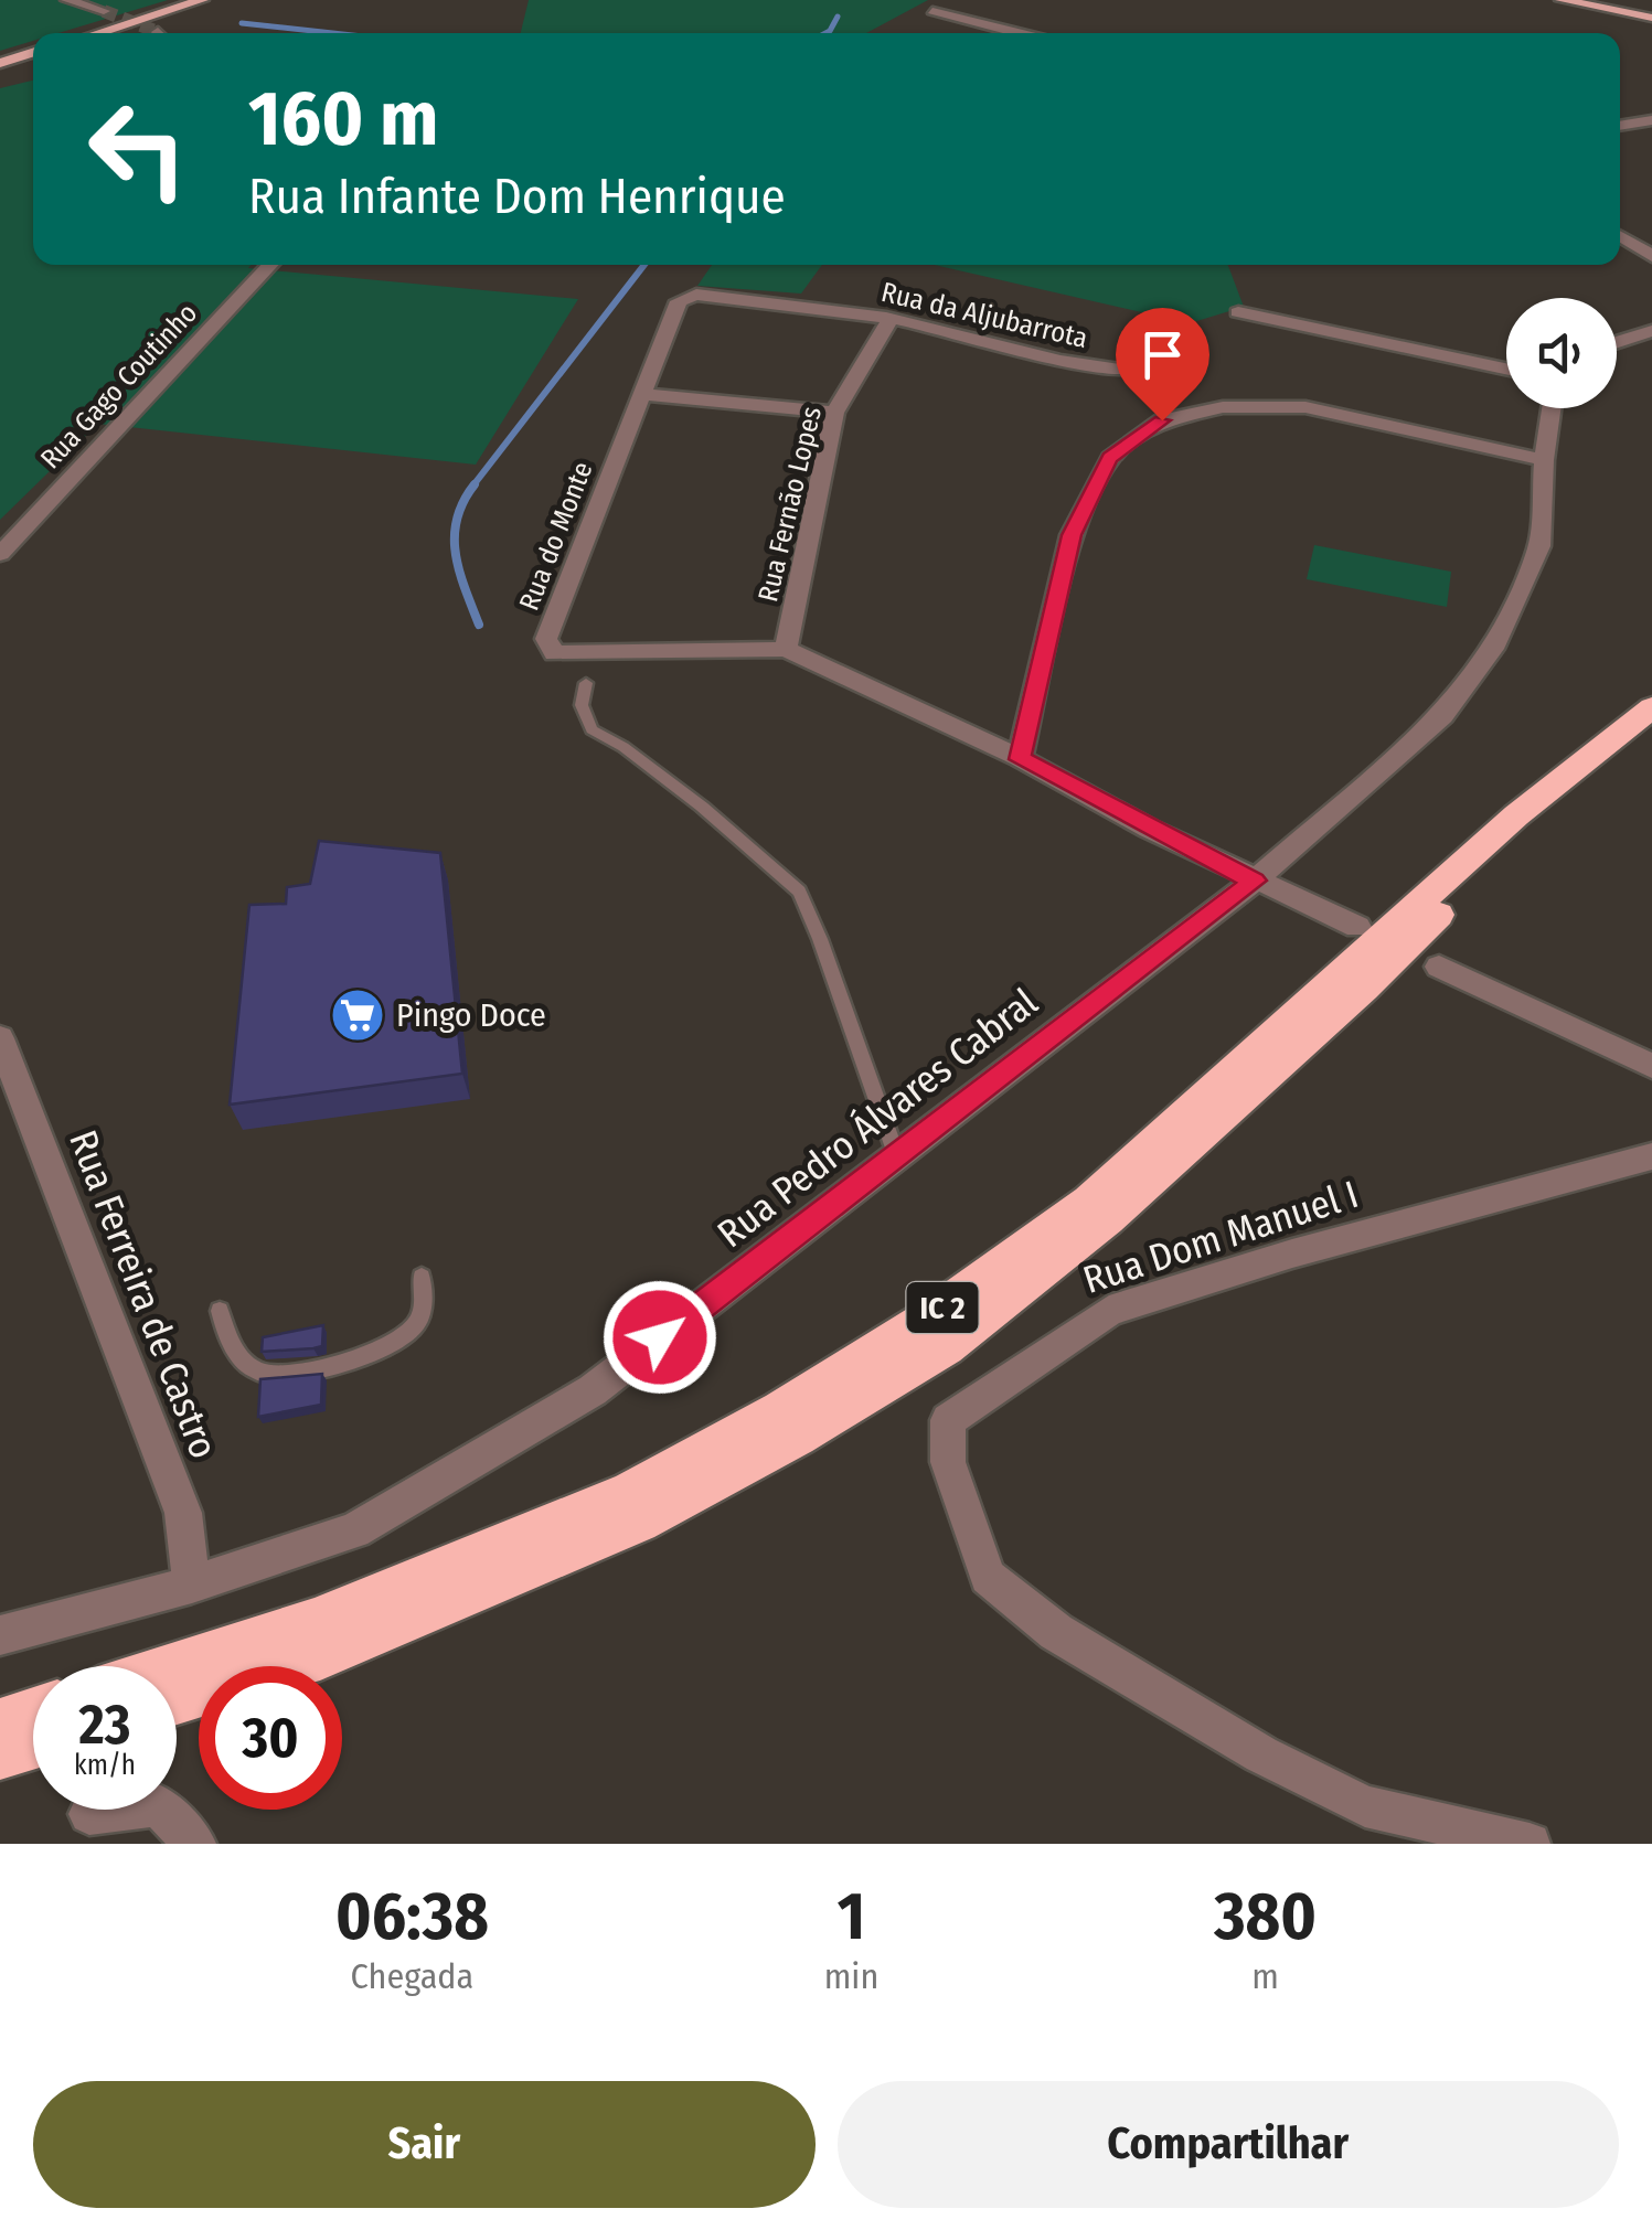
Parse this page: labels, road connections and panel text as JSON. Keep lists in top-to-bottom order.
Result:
{
  "streets": {
    "highway": ["IC 2"],
    "street": [
      "Rua da Aljubarrota",
      "Rua Gago Coutinho",
      "Rua Fernão Lopes",
      "Rua do Monte",
      "Rua Pedro Álvares Cabral",
      "Rua Dom Manuel I",
      "Rua Ferreira de Castro"
    ]
  },
  "crossings": [
    ["Rua da Aljubarrota", "Rua Fernão Lopes"],
    ["Rua da Aljubarrota", "Rua do Monte"],
    ["Rua Fernão Lopes", "Rua do Monte"],
    ["Rua Pedro Álvares Cabral", "Rua Ferreira de Castro"]
  ],
  "places": {
    "supermarket": ["Pingo Doce"]
  },
  "page": {
    "turn": ["160 m", "Rua Infante Dom Henrique"],
    "speed": "23 km/h",
    "limit": "30",
    "eta": [
      "06:38",
      "Chegada",
      "1",
      "min",
      "380",
      "m"
    ],
    "buttons": ["Sair", "Compartilhar"]
  }
}
